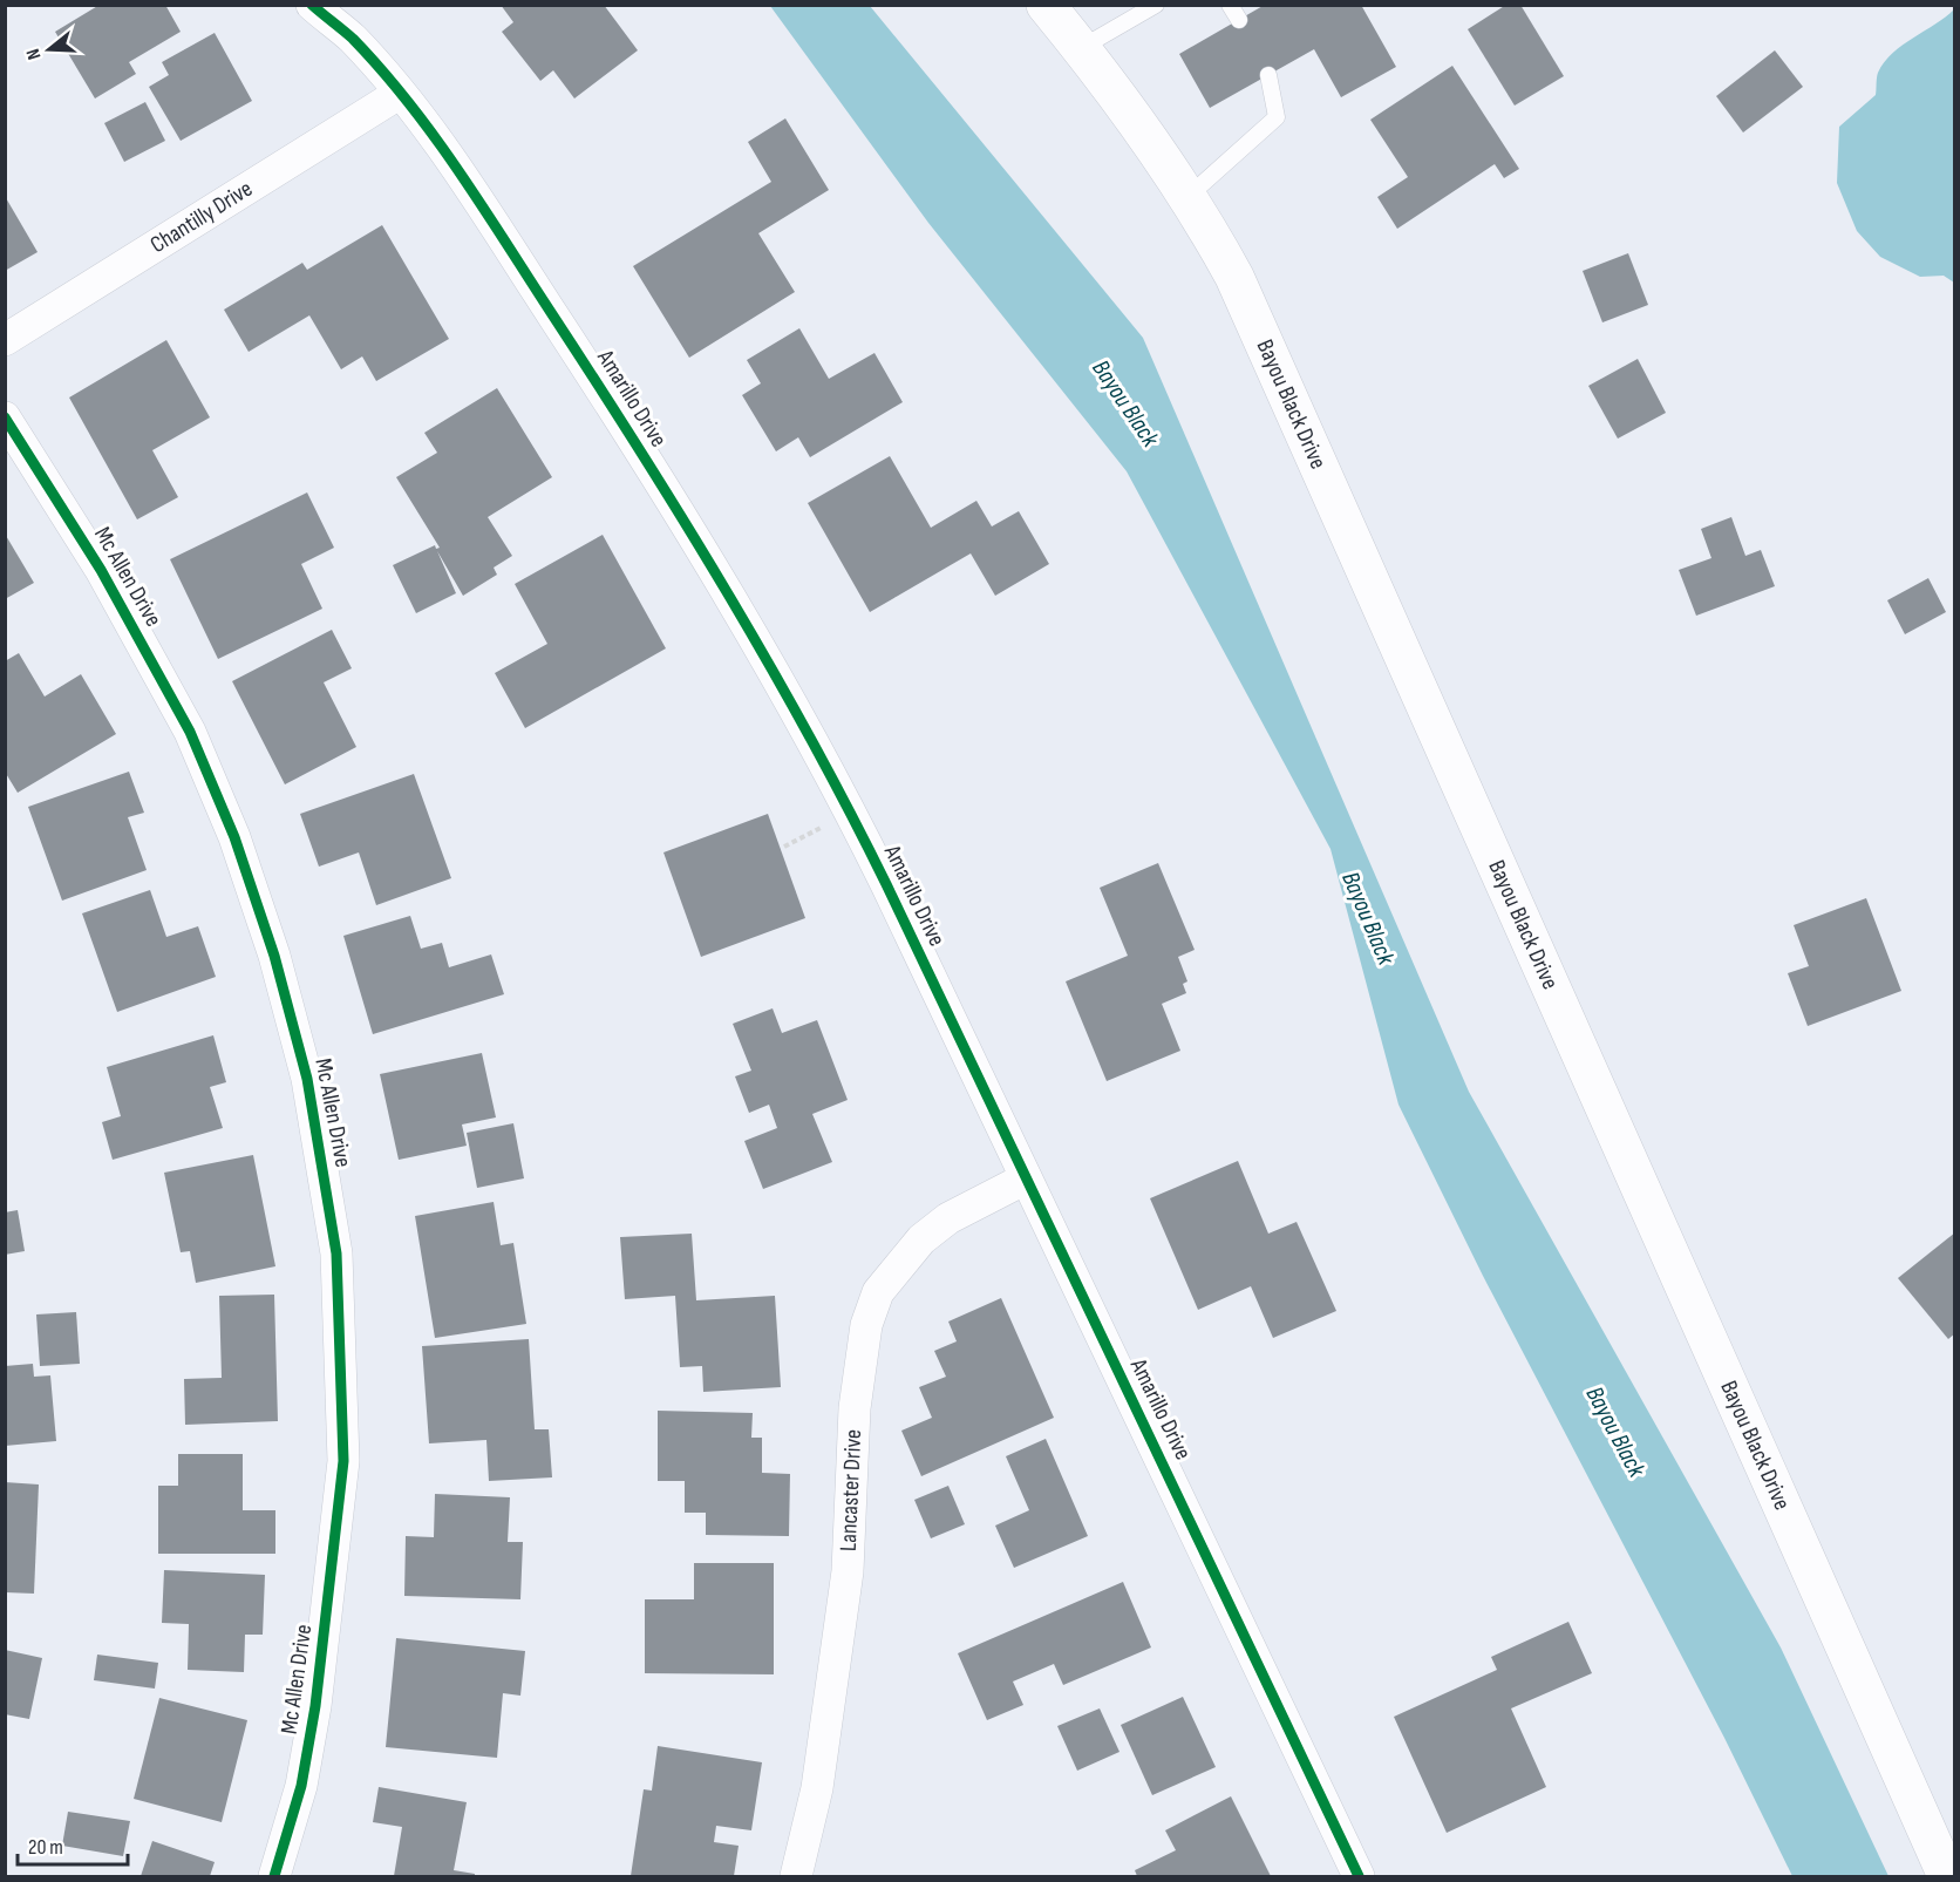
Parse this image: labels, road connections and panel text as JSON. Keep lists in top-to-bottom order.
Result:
{
  "streets": {
    "main road": ["Bayou Black Drive"],
    "street": [
      "Chantilly Drive",
      "Amarillo Drive",
      "Mc Allen Drive",
      "Lancaster Drive"
    ]
  },
  "crossings": [
    ["Chantilly Drive", "Amarillo Drive"],
    ["Amarillo Drive", "Lancaster Drive"]
  ],
  "water": ["Bayou Black"],
  "scale_bar": "20 m",
  "north": "left"
}
